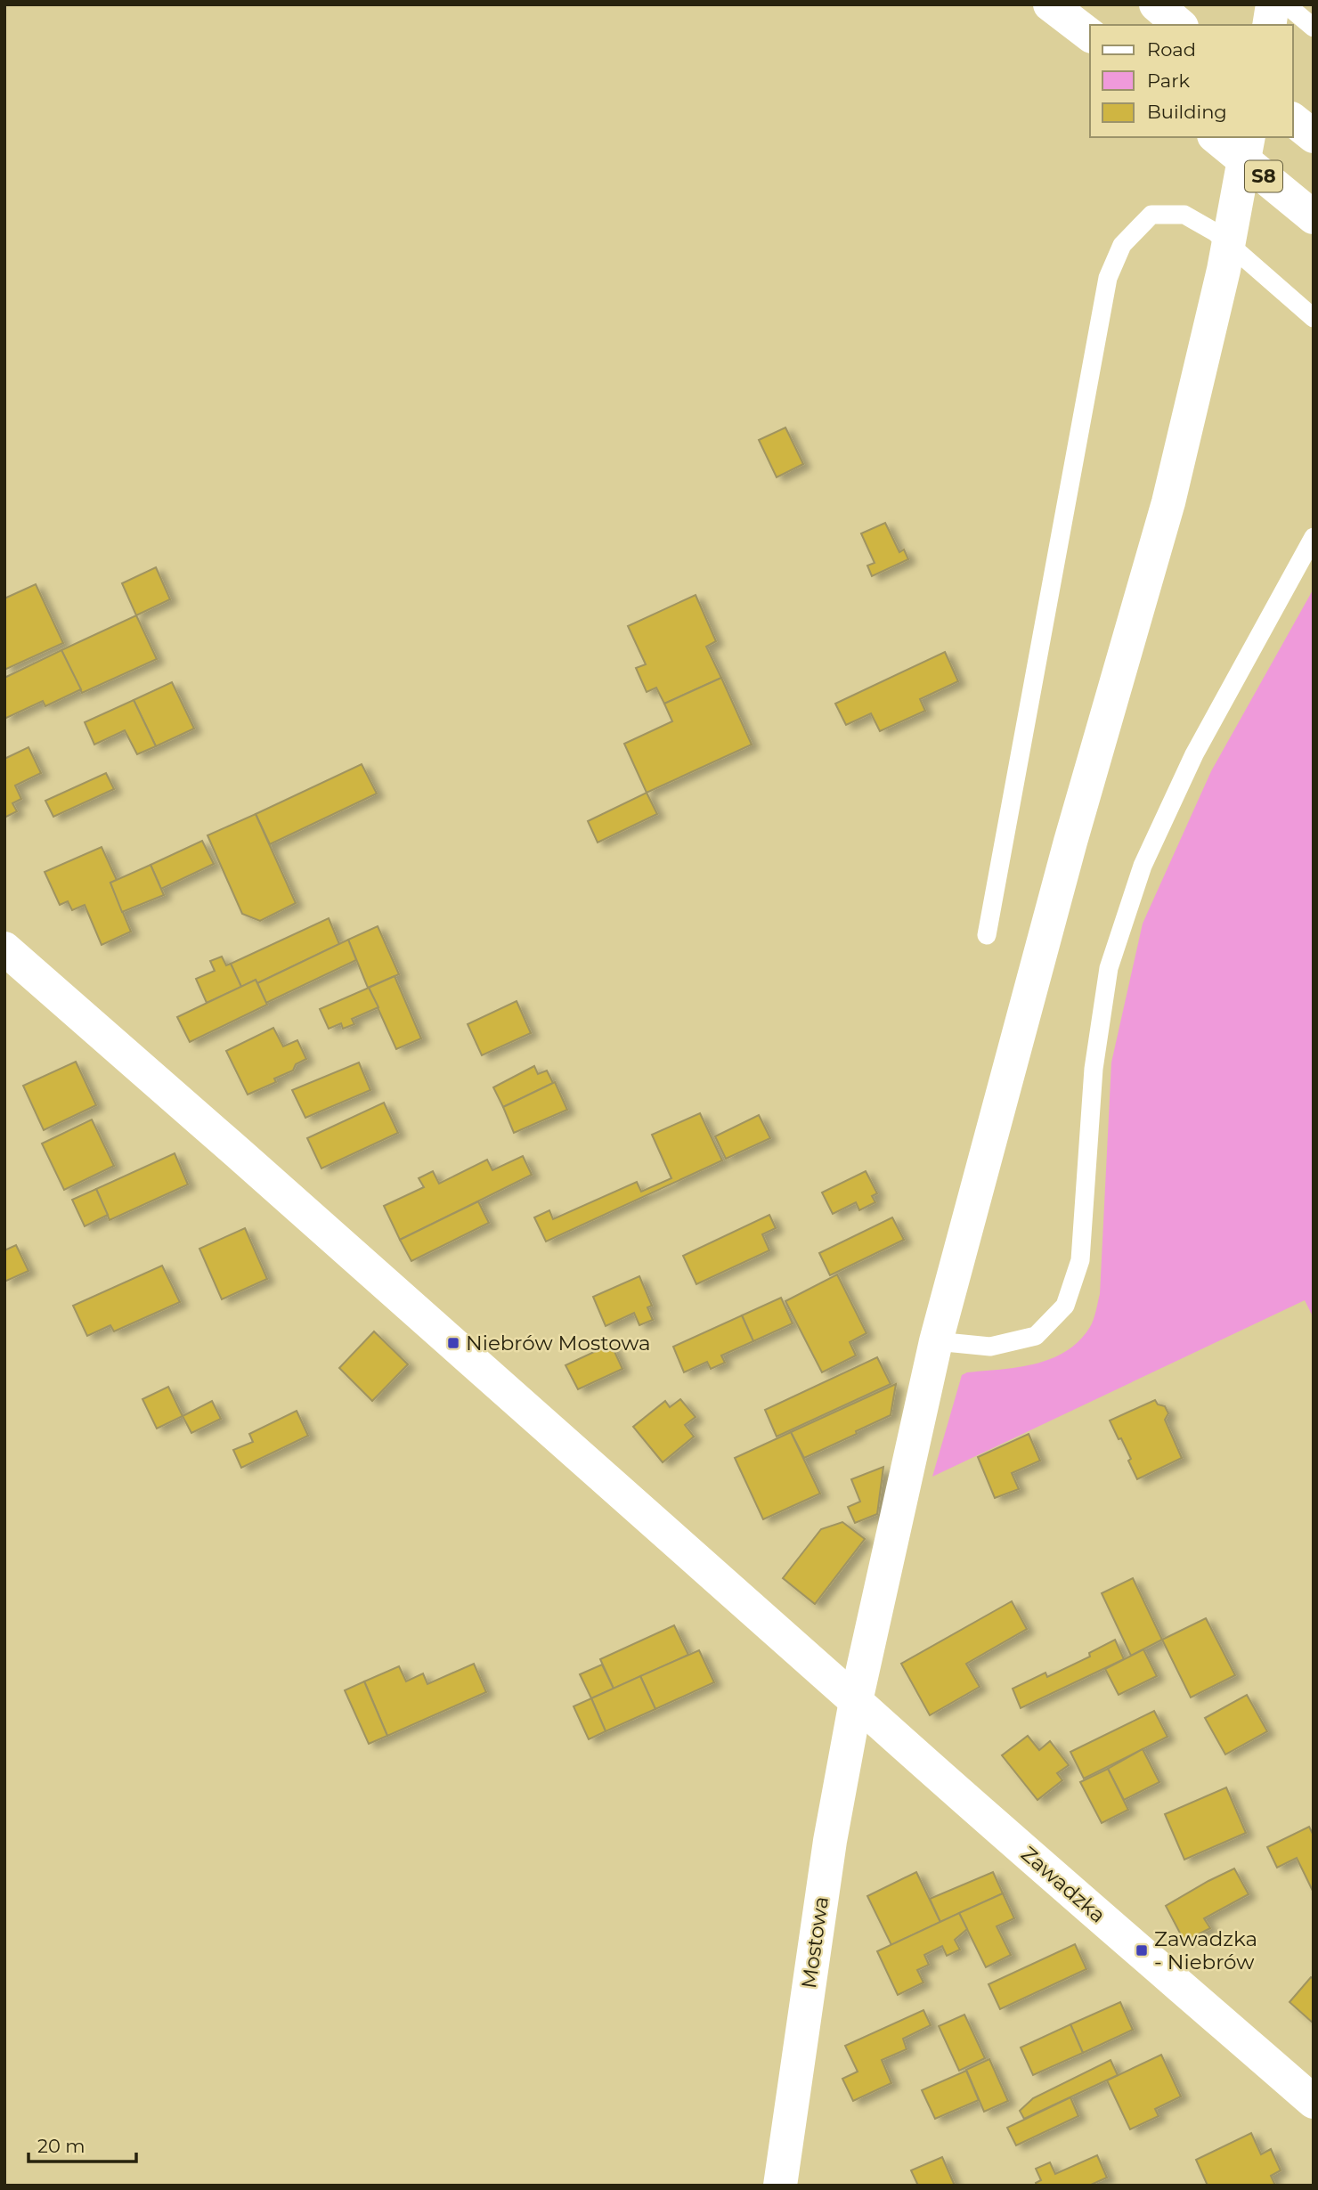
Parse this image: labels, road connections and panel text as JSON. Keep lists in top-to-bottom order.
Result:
{
  "streets": {
    "main road": ["S8", "Zawadzka", "Mostowa"]
  },
  "crossings": [
    ["Zawadzka", "Mostowa"]
  ],
  "places": {
    "transit": ["Niebrów Mostowa", "Zawadzka - Niebrów"]
  },
  "legend": ["Road", "Park", "Building"],
  "scale_bar": "20 m"
}
